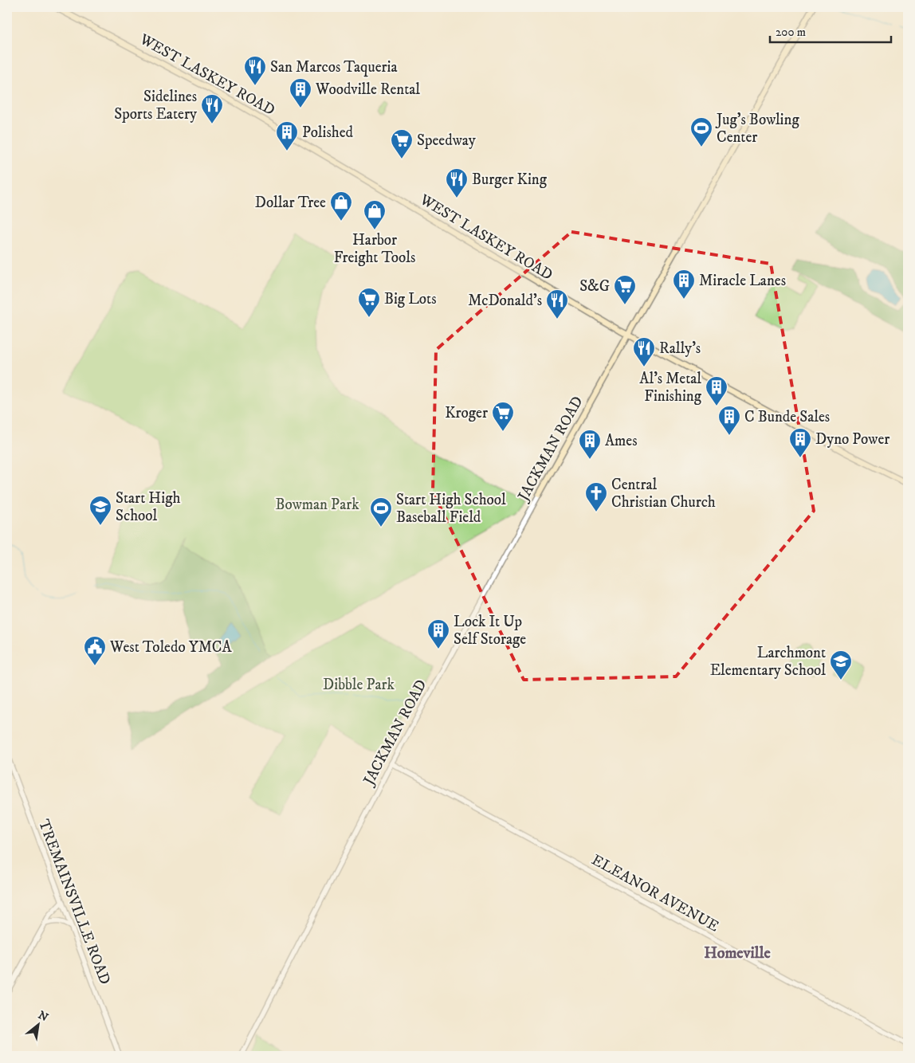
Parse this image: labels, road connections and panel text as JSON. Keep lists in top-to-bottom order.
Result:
{
  "streets": {
    "main road": ["WEST LASKEY ROAD", "JACKMAN ROAD"],
    "street": ["ELEANOR AVENUE", "TREMAINSVILLE ROAD"]
  },
  "crossings": [
    ["WEST LASKEY ROAD", "JACKMAN ROAD"],
    ["JACKMAN ROAD", "ELEANOR AVENUE"]
  ],
  "districts": ["Homeville"],
  "parks": ["Bowman Park", "Dibble Park"],
  "places": {
    "restaurant": [
      "San Marcos Taqueria",
      "Sidelines Sports Eatery",
      "Burger King",
      "McDonald's",
      "Rally's"
    ],
    "building": [
      "Woodville Rental",
      "Polished",
      "Miracle Lanes",
      "Al's Metal Finishing",
      "C Bunde Sales",
      "Dyno Power",
      "Ames",
      "Lock It Up Self Storage"
    ],
    "sports": ["Jug's Bowling Center", "Start High School Baseball Field"],
    "supermarket": [
      "Speedway",
      "S&G",
      "Big Lots",
      "Kroger"
    ],
    "shop": ["Dollar Tree", "Harbor Freight Tools"],
    "church": ["Central Christian Church"],
    "school or university": ["Start High School", "Larchmont Elementary School"],
    "public building": ["West Toledo YMCA"]
  },
  "scale_bar": "200 m",
  "north": "top right"
}
